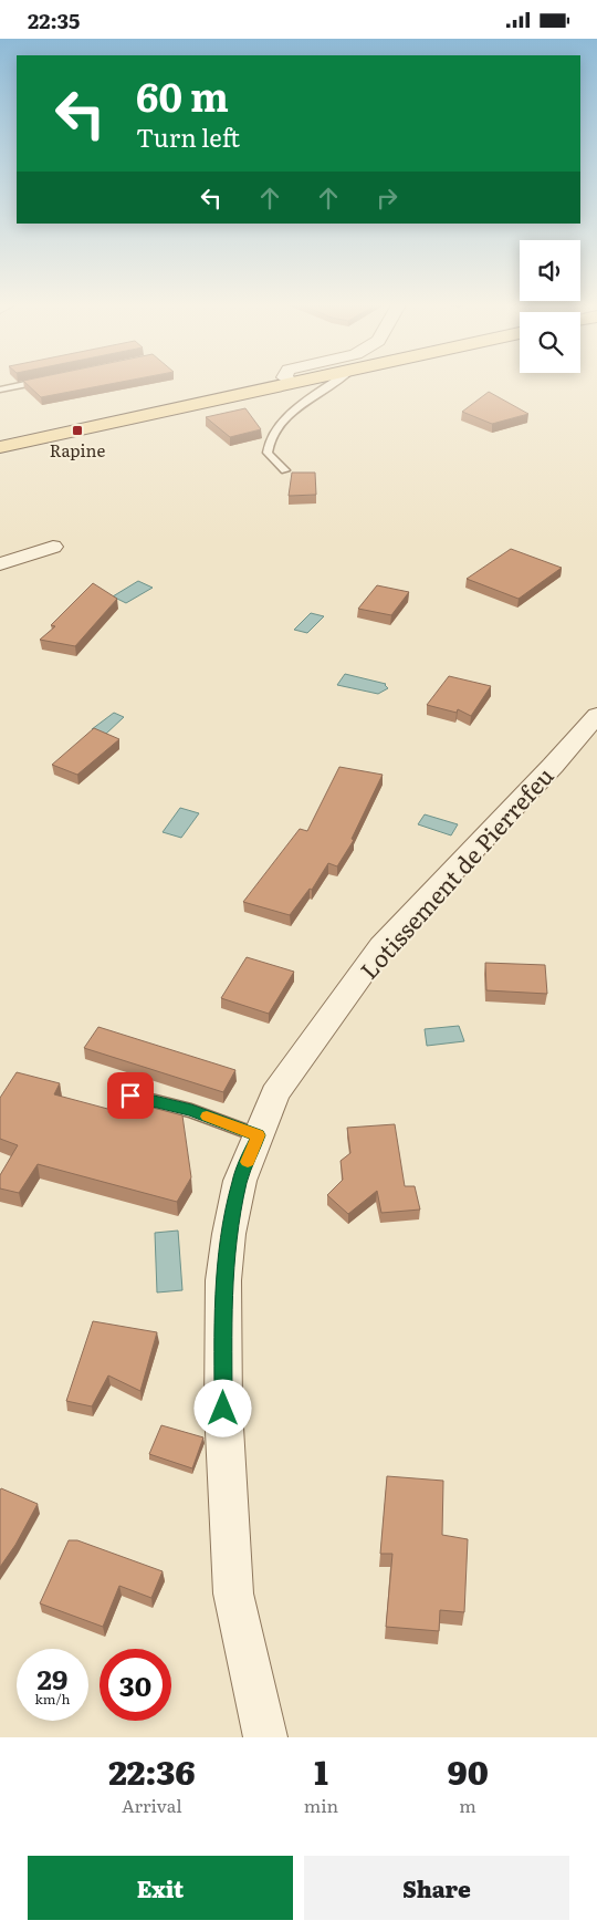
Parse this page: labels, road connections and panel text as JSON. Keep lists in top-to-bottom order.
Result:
{
  "streets": {
    "street": ["Lotissement de Pierrefeu"]
  },
  "places": {
    "transit": ["Rapine"]
  },
  "page": {
    "status": "22:35",
    "turn": ["60 m", "Turn left"],
    "speed": "29 km/h",
    "limit": "30",
    "eta": [
      "22:36",
      "Arrival",
      "1",
      "min",
      "90",
      "m"
    ],
    "buttons": ["Exit", "Share"]
  }
}
